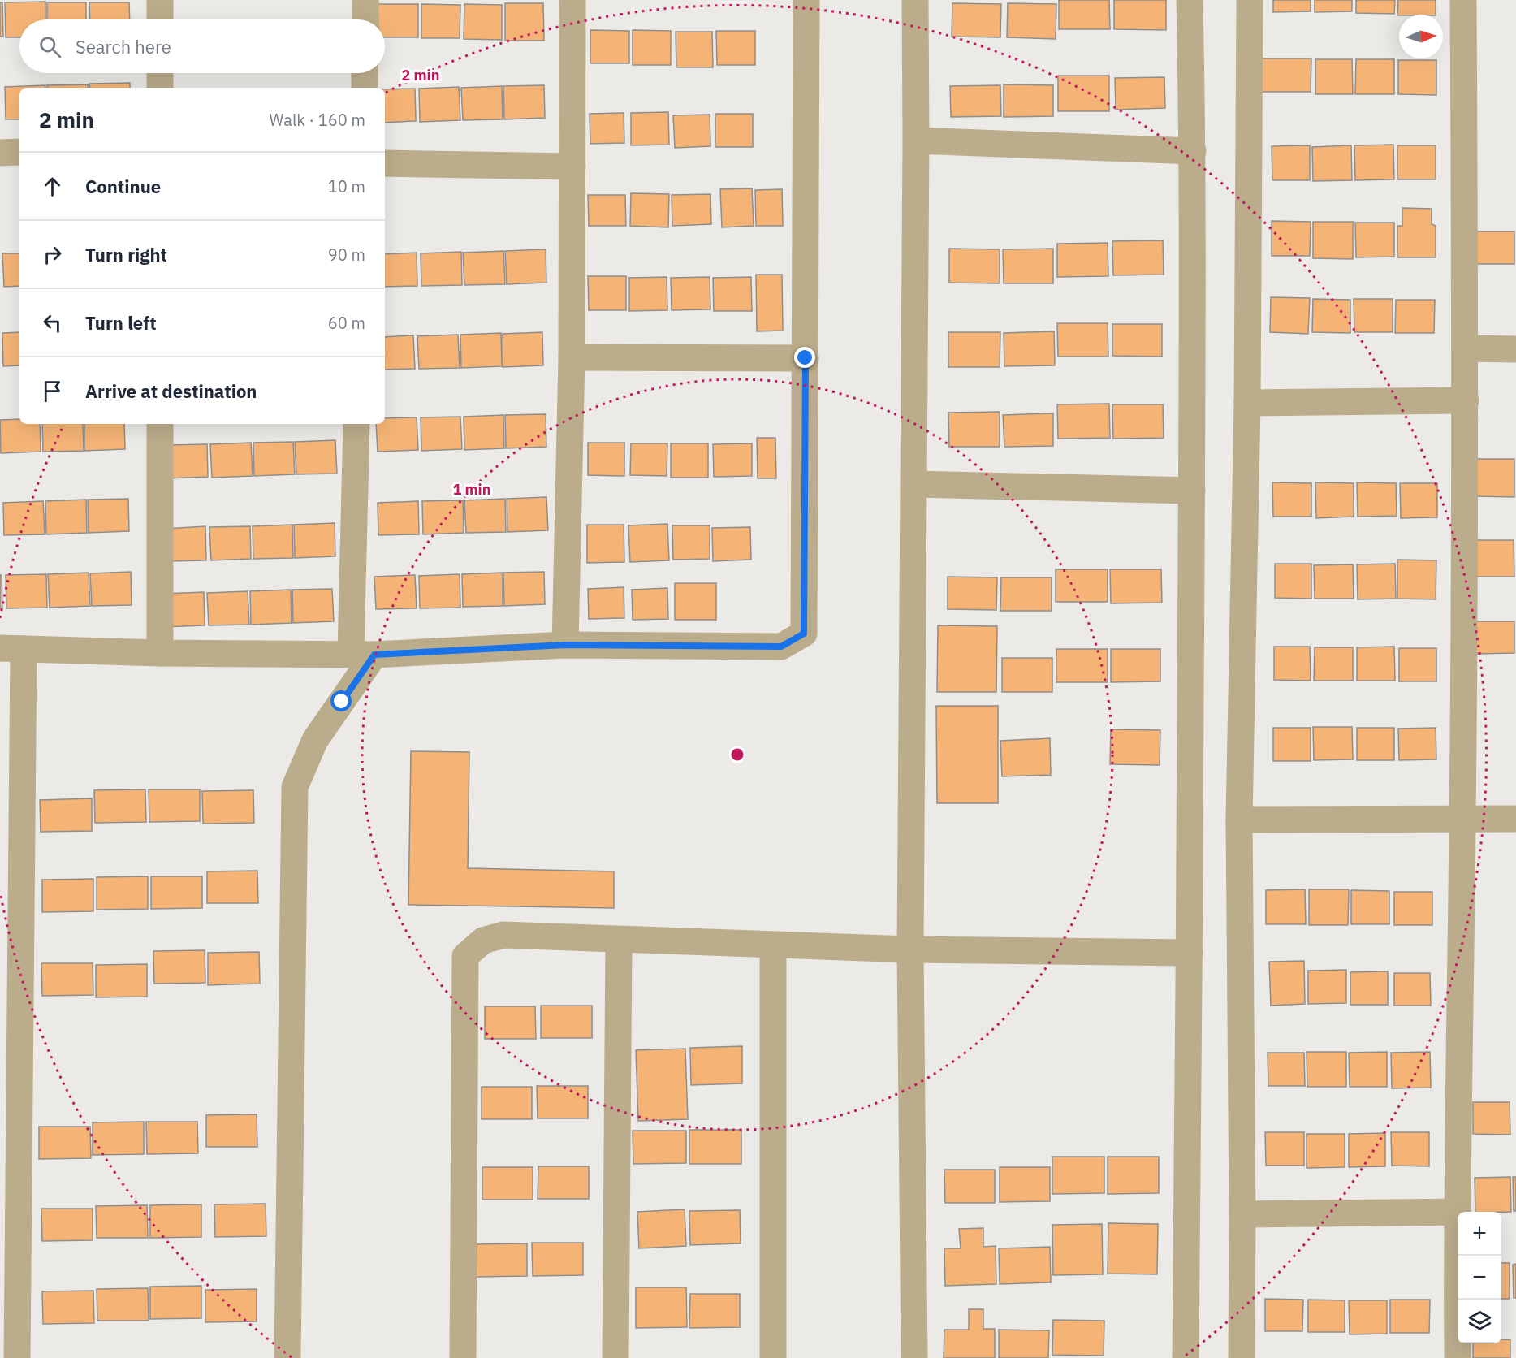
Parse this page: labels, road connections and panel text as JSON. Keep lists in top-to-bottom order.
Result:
{
  "north": "right",
  "page": {
    "search": "Search here",
    "heading": ["2 min", "Walk · 160 m"],
    "list": [
      ["Continue", "10 m"],
      ["Turn right", "90 m"],
      ["Turn left", "60 m"],
      "Arrive at destination"
    ],
    "map_buttons": ["+", "−"]
  },
  "rings": ["2 min", "1 min"]
}
